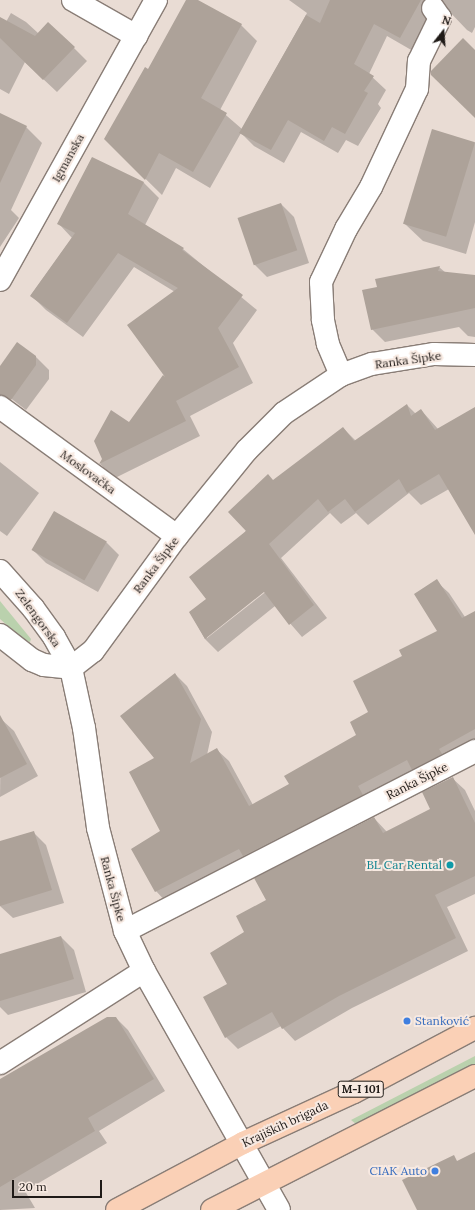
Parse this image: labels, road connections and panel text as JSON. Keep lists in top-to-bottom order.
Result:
{
  "streets": {
    "main road": ["M-I 101", "Krajiških brigada"],
    "street": [
      "Igmanska",
      "Ranka Šipke",
      "Moslovačka",
      "Zelengorska"
    ]
  },
  "crossings": [
    ["Ranka Šipke", "Moslovačka"],
    ["Ranka Šipke", "Zelengorska"],
    ["Ranka Šipke", "Krajiških brigada"]
  ],
  "places": ["BL Car Rental", "Stanković", "CIAK Auto"],
  "scale_bar": "20 m",
  "north": "top"
}
